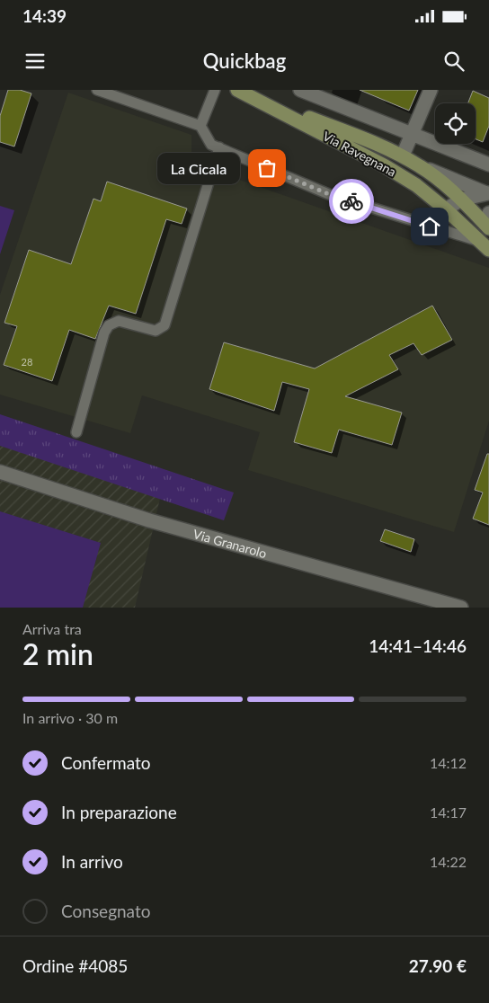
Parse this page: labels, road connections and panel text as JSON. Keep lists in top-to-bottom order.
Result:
{
  "streets": {
    "main road": ["Via Ravegnana", "Via Granarolo"]
  },
  "places": ["La Cicala"],
  "house_numbers": ["28"],
  "page": {
    "status": "14:39",
    "header": "Quickbag",
    "bubble": "La Cicala",
    "heading": ["2 min", "Arriva tra", "14:41–14:46"],
    "panel": ["Ordine #4085", "27.90 €"],
    "bar": "In arrivo · 30 m",
    "list": [
      ["Confermato", "14:12"],
      ["In preparazione", "14:17"],
      ["In arrivo", "14:22"],
      "Consegnato"
    ]
  }
}
